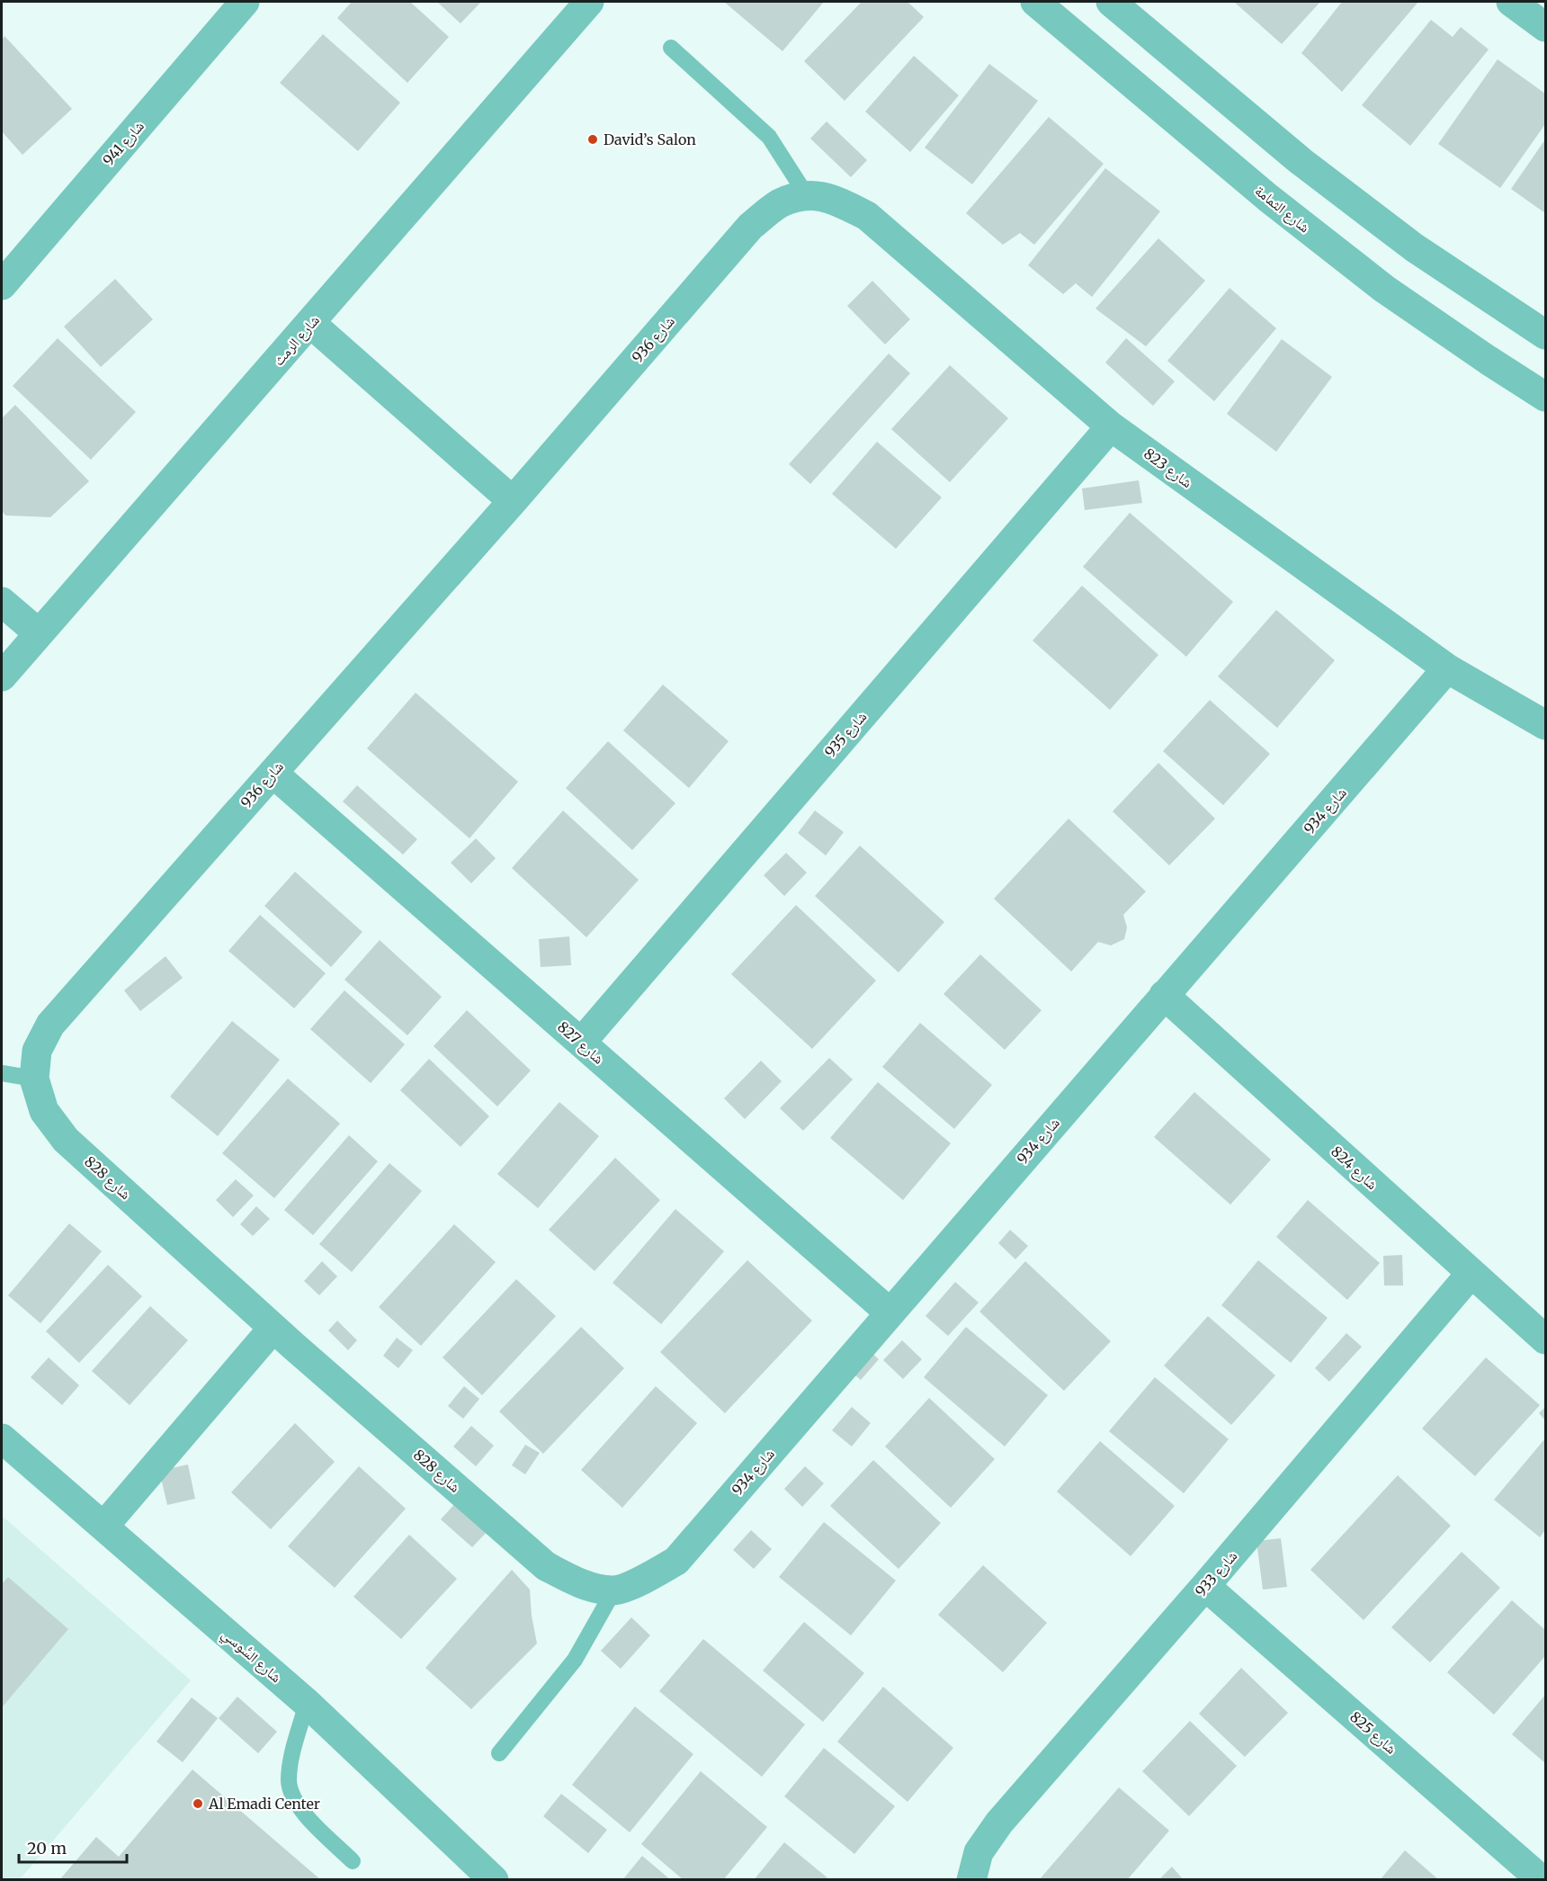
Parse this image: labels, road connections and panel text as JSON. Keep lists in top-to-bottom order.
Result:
{
  "streets": {
    "street": [
      "شارع 941",
      "شارع الثمامة",
      "شارع 936",
      "شارع الرمث",
      "شارع 823",
      "شارع 935",
      "شارع 934",
      "شارع 827",
      "شارع 824",
      "شارع 828",
      "شارع 933",
      "شارع السُّوسي",
      "شارع 825"
    ]
  },
  "crossings": [
    ["شارع 936", "شارع 823"],
    ["شارع 936", "شارع 827"],
    ["شارع 936", "شارع 828"],
    ["شارع 823", "شارع 935"],
    ["شارع 823", "شارع 934"],
    ["شارع 935", "شارع 827"],
    ["شارع 934", "شارع 827"],
    ["شارع 934", "شارع 824"],
    ["شارع 934", "شارع 828"],
    ["شارع 824", "شارع 933"],
    ["شارع 933", "شارع 825"]
  ],
  "places": ["David’s Salon", "Al Emadi Center"],
  "scale_bar": "20 m"
}
